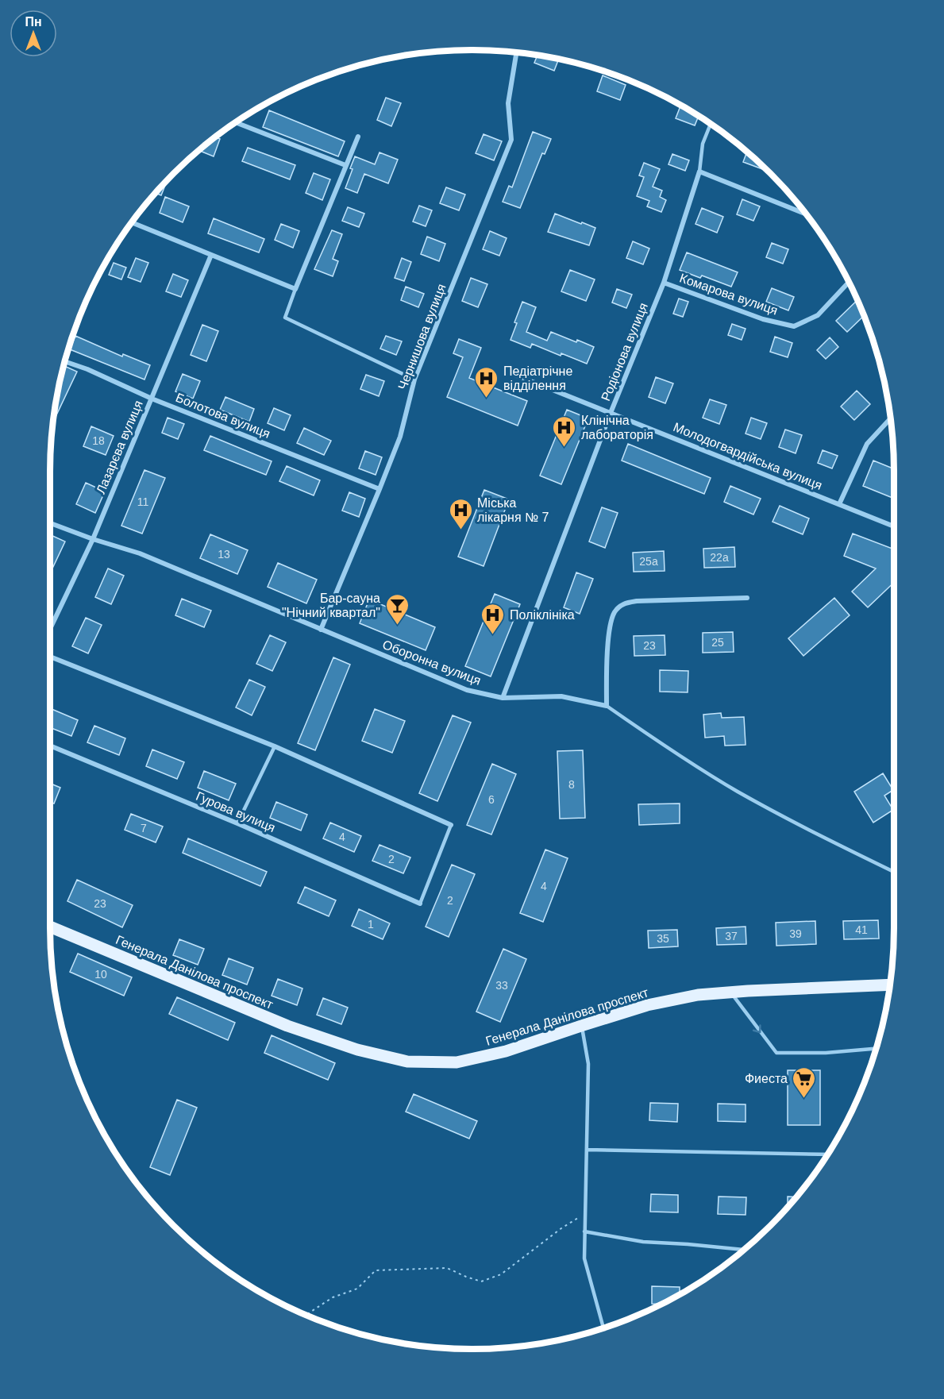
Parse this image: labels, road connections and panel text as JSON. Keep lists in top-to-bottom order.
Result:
{
  "streets": {
    "main road": ["Генерала Данілова проспект"],
    "street": [
      "Комарова вулиця",
      "Чернишова вулиця",
      "Родіонова вулиця",
      "Болотова вулиця",
      "Лазарєва вулиця",
      "Молодогвардійська вулиця",
      "Оборонна вулиця",
      "Гурова вулиця"
    ]
  },
  "crossings": [
    ["Комарова вулиця", "Родіонова вулиця"],
    ["Чернишова вулиця", "Болотова вулиця"],
    ["Чернишова вулиця", "Оборонна вулиця"],
    ["Родіонова вулиця", "Молодогвардійська вулиця"],
    ["Родіонова вулиця", "Оборонна вулиця"],
    ["Болотова вулиця", "Лазарєва вулиця"],
    ["Лазарєва вулиця", "Оборонна вулиця"]
  ],
  "places": {
    "hospital": [
      "Педіатрічне відділення",
      "Клінічна лабораторія",
      "Міська лікарня № 7",
      "Поліклініка"
    ],
    "bar": ["Бар-сауна \"Нічний квартал\""],
    "supermarket": ["Фиеста"]
  },
  "house_numbers": [
    "18",
    "11",
    "13",
    "22а",
    "25а",
    "25",
    "23",
    "8",
    "6",
    "7",
    "4",
    "2",
    "4",
    "2",
    "23",
    "1",
    "41",
    "39",
    "37",
    "35",
    "10",
    "33"
  ],
  "north": "top"
}
